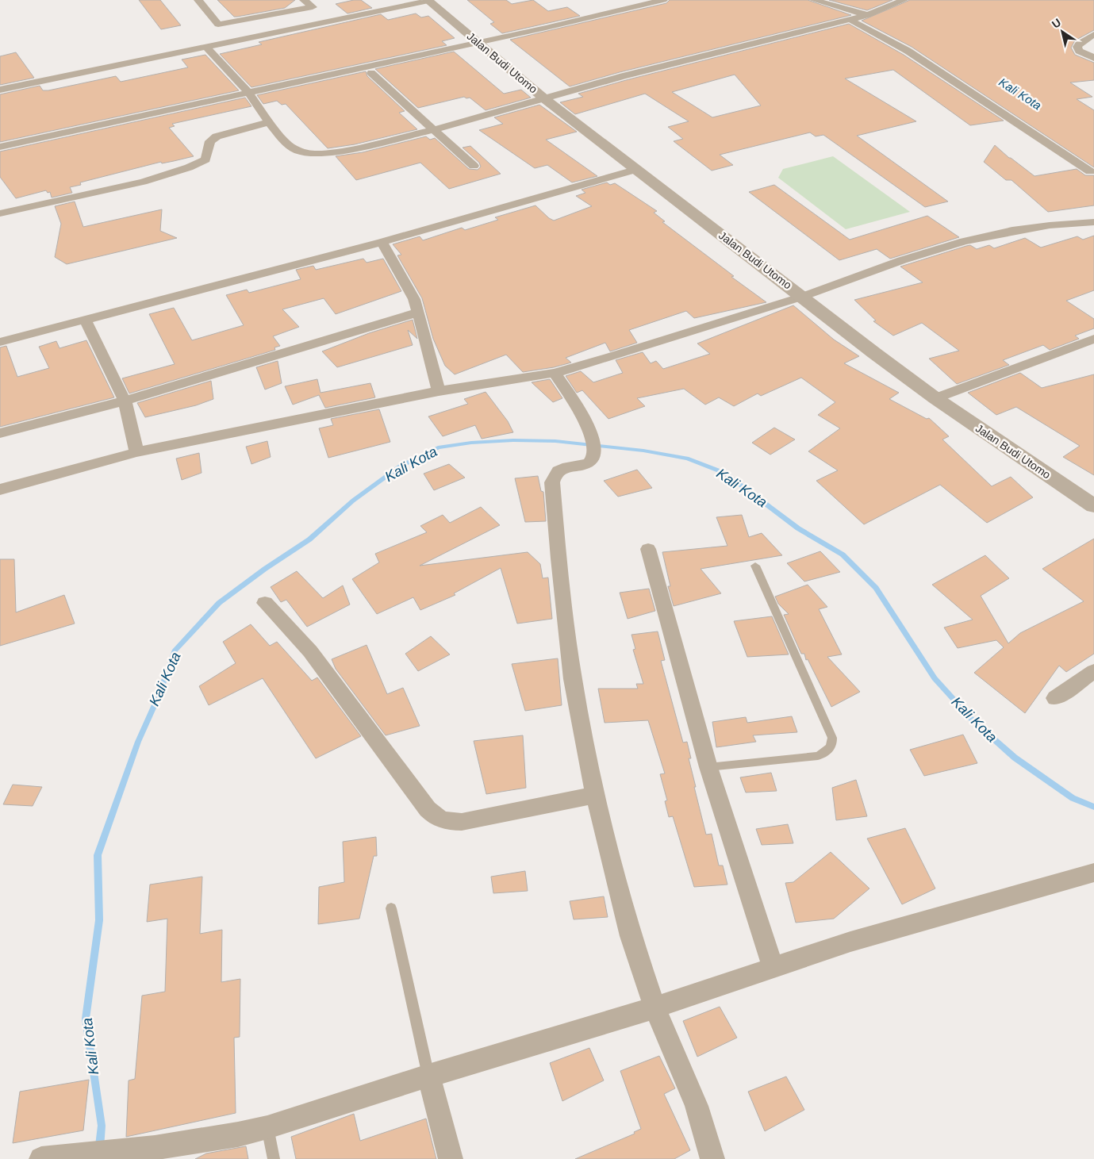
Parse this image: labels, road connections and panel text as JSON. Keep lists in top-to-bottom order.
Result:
{
  "streets": {
    "street": ["Jalan Budi Utomo"]
  },
  "water": ["Kali Kota"],
  "north": "top left"
}
